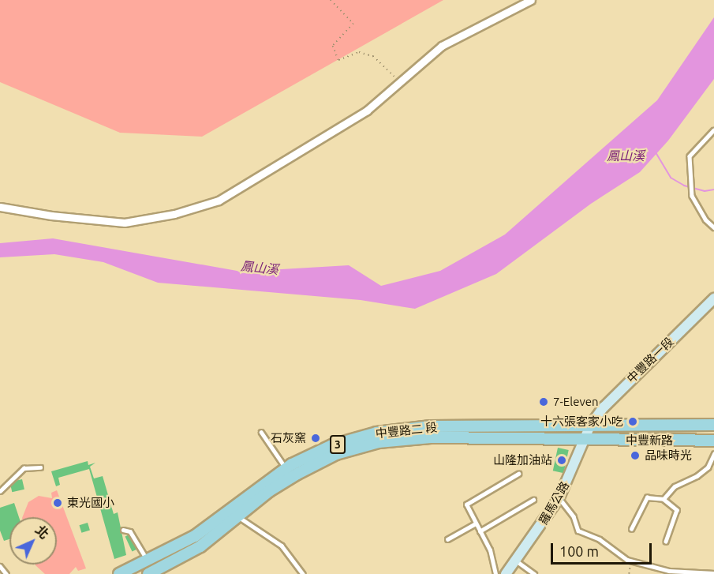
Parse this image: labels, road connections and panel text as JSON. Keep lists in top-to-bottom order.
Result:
{
  "streets": {
    "main road": [
      "中豐路一段",
      "中豐路二 段",
      "中豐新路",
      "3",
      "羅馬公路"
    ]
  },
  "crossings": [
    ["中豐路一段", "中豐路二 段"],
    ["中豐路一段", "中豐新路"],
    ["中豐路一段", "羅馬公路"],
    ["中豐路二 段", "中豐新路"],
    ["中豐路二 段", "羅馬公路"],
    ["中豐新路", "羅馬公路"]
  ],
  "water": ["鳳山溪"],
  "places": [
    "7-Eleven",
    "十六張客家小吃",
    "石灰窯",
    "品味時光",
    "山隆加油站",
    "東光國小"
  ],
  "scale_bar": "100 m",
  "north": "top right"
}
